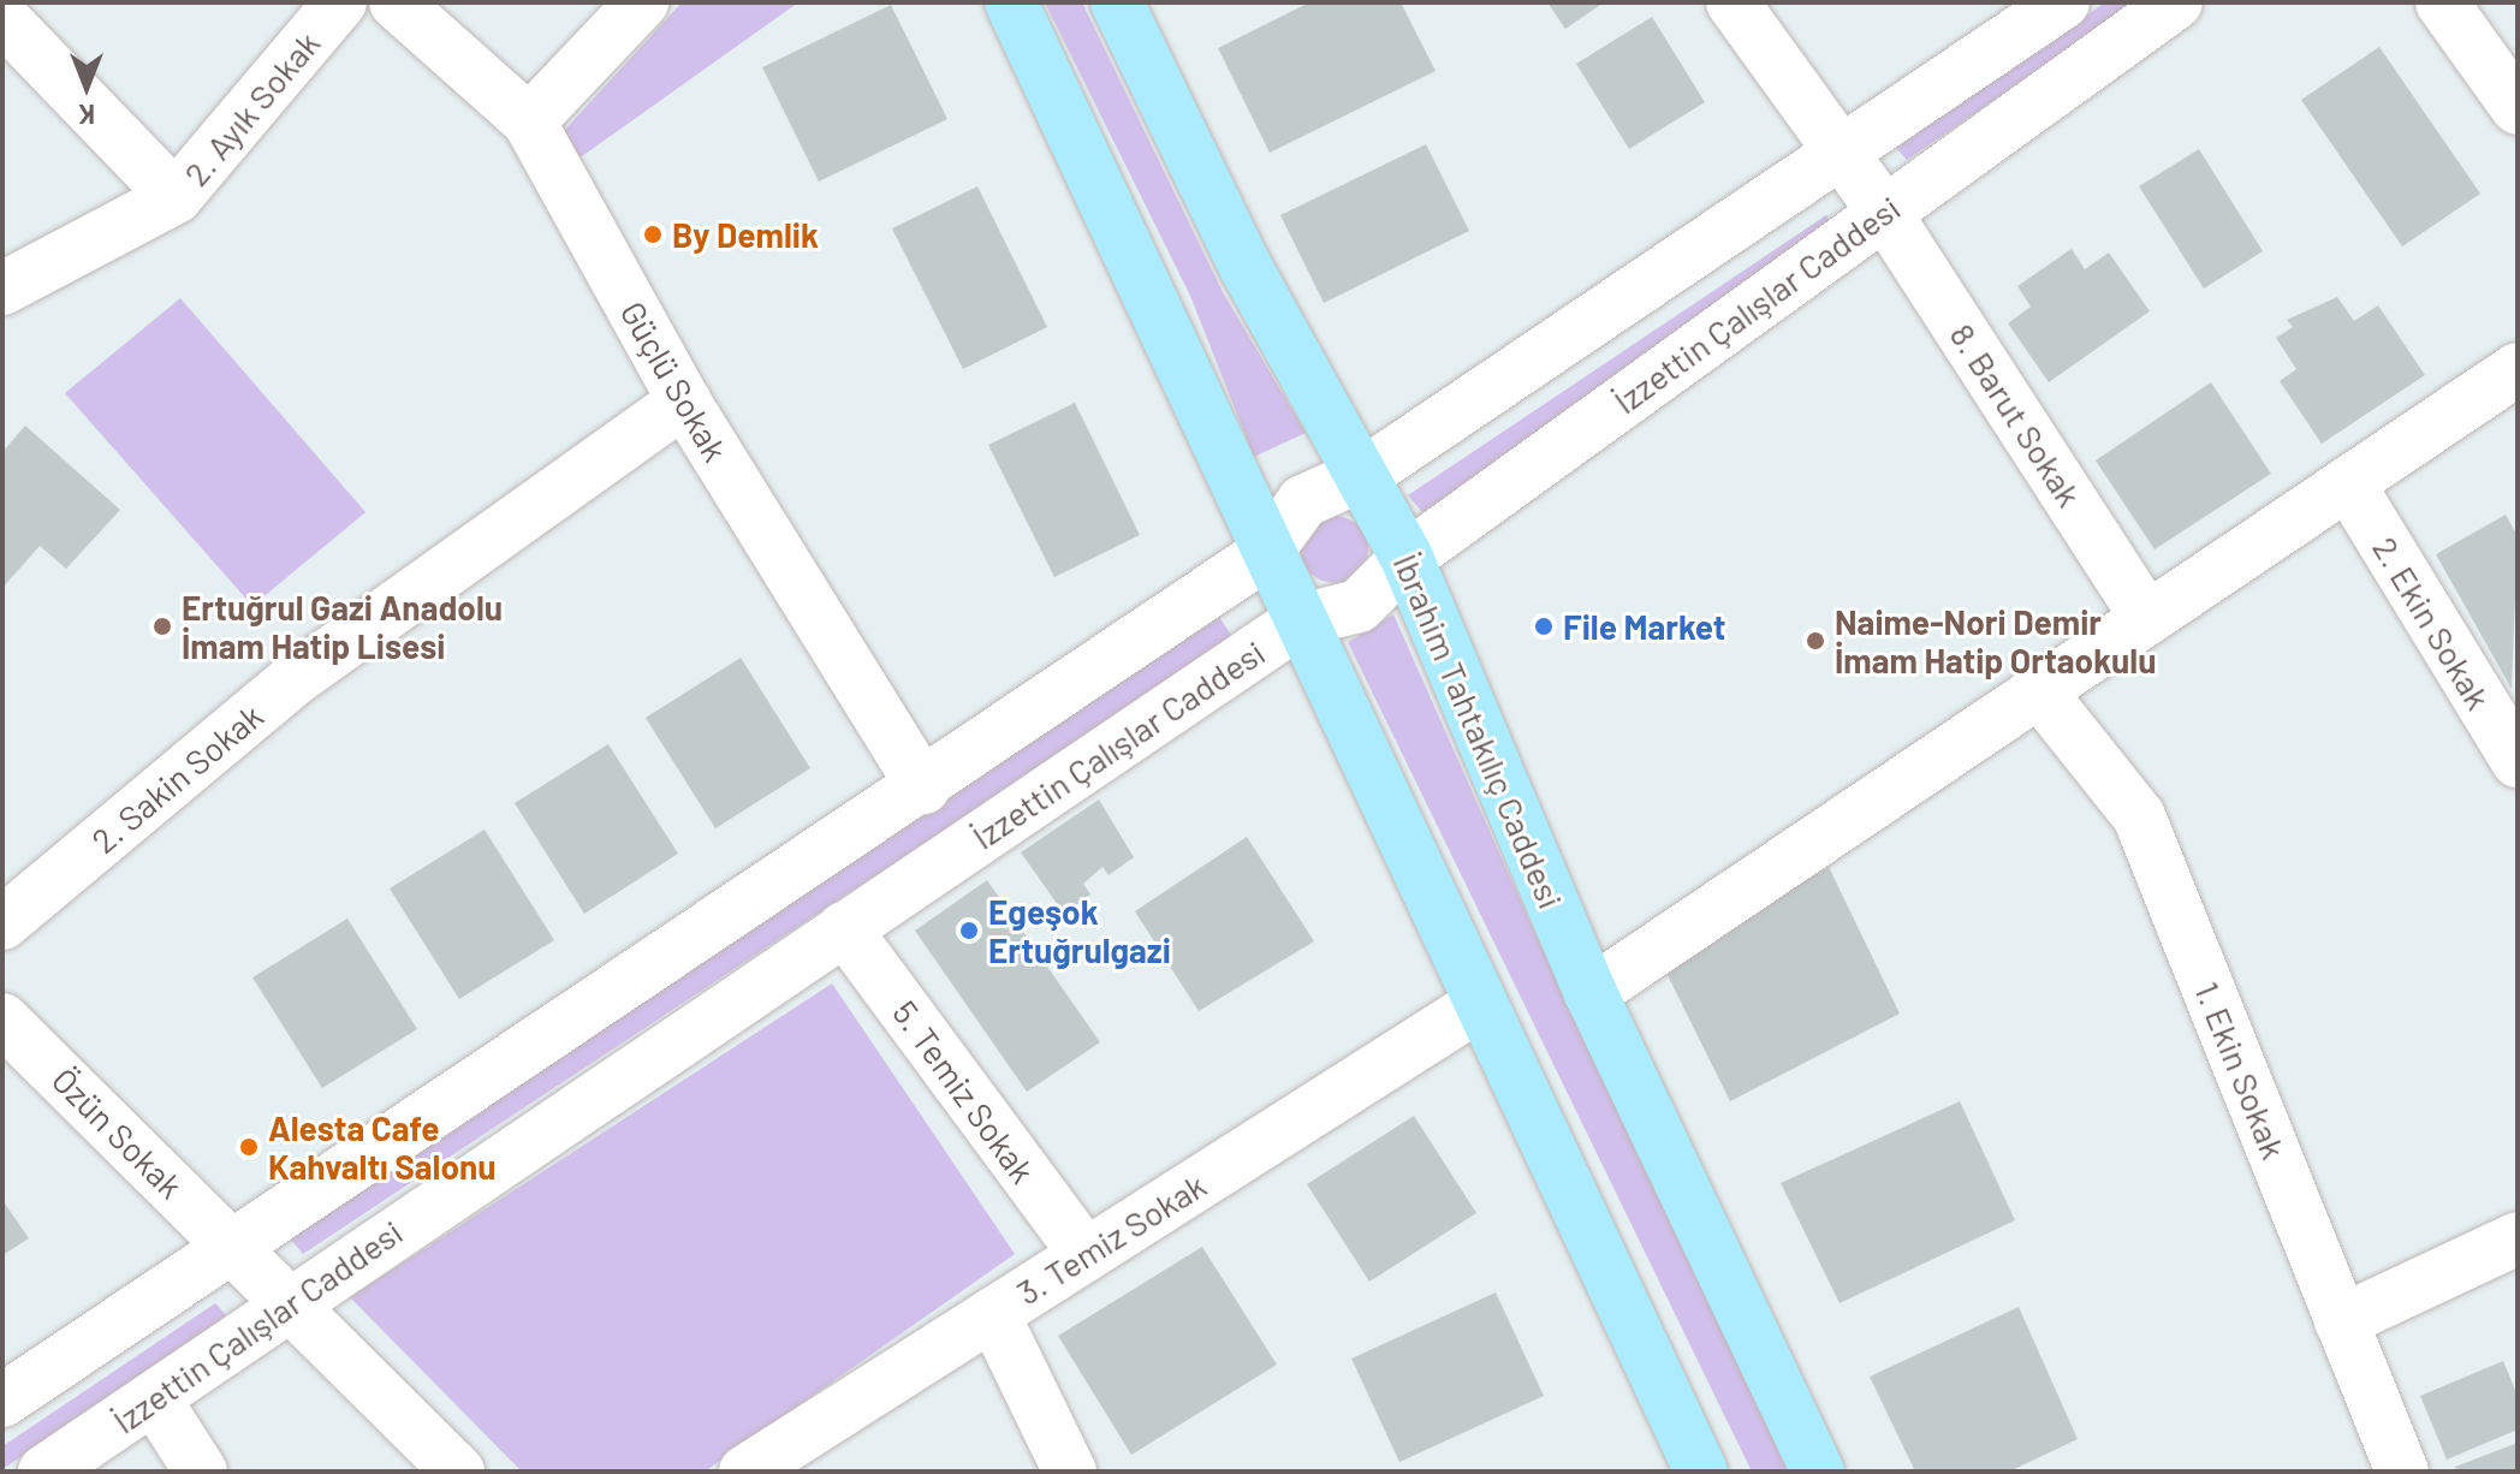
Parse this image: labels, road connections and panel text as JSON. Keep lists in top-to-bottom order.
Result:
{
  "streets": {
    "main road": ["İbrahim Tahtakılıç Caddesi"],
    "street": [
      "2. Ayık Sokak",
      "İzzettin Çalışlar Caddesi",
      "Güçlü Sokak",
      "8. Barut Sokak",
      "2. Ekin Sokak",
      "2. Sakin Sokak",
      "1. Ekin Sokak",
      "5. Temiz Sokak",
      "Özün Sokak",
      "3. Temiz Sokak"
    ]
  },
  "crossings": [
    ["İzzettin Çalışlar Caddesi", "Güçlü Sokak"],
    ["İzzettin Çalışlar Caddesi", "8. Barut Sokak"],
    ["İzzettin Çalışlar Caddesi", "İbrahim Tahtakılıç Caddesi"],
    ["İzzettin Çalışlar Caddesi", "5. Temiz Sokak"],
    ["İzzettin Çalışlar Caddesi", "Özün Sokak"],
    ["Güçlü Sokak", "2. Sakin Sokak"],
    ["5. Temiz Sokak", "3. Temiz Sokak"]
  ],
  "places": [
    "By Demlik",
    "Ertuğrul Gazi Anadolu İmam Hatip Lisesi",
    "File Market",
    "Naime-Nori Demir İmam Hatip Ortaokulu",
    "Egeşok Ertuğrulgazi",
    "Alesta Cafe Kahvaltı Salonu"
  ],
  "north": "bottom"
}
